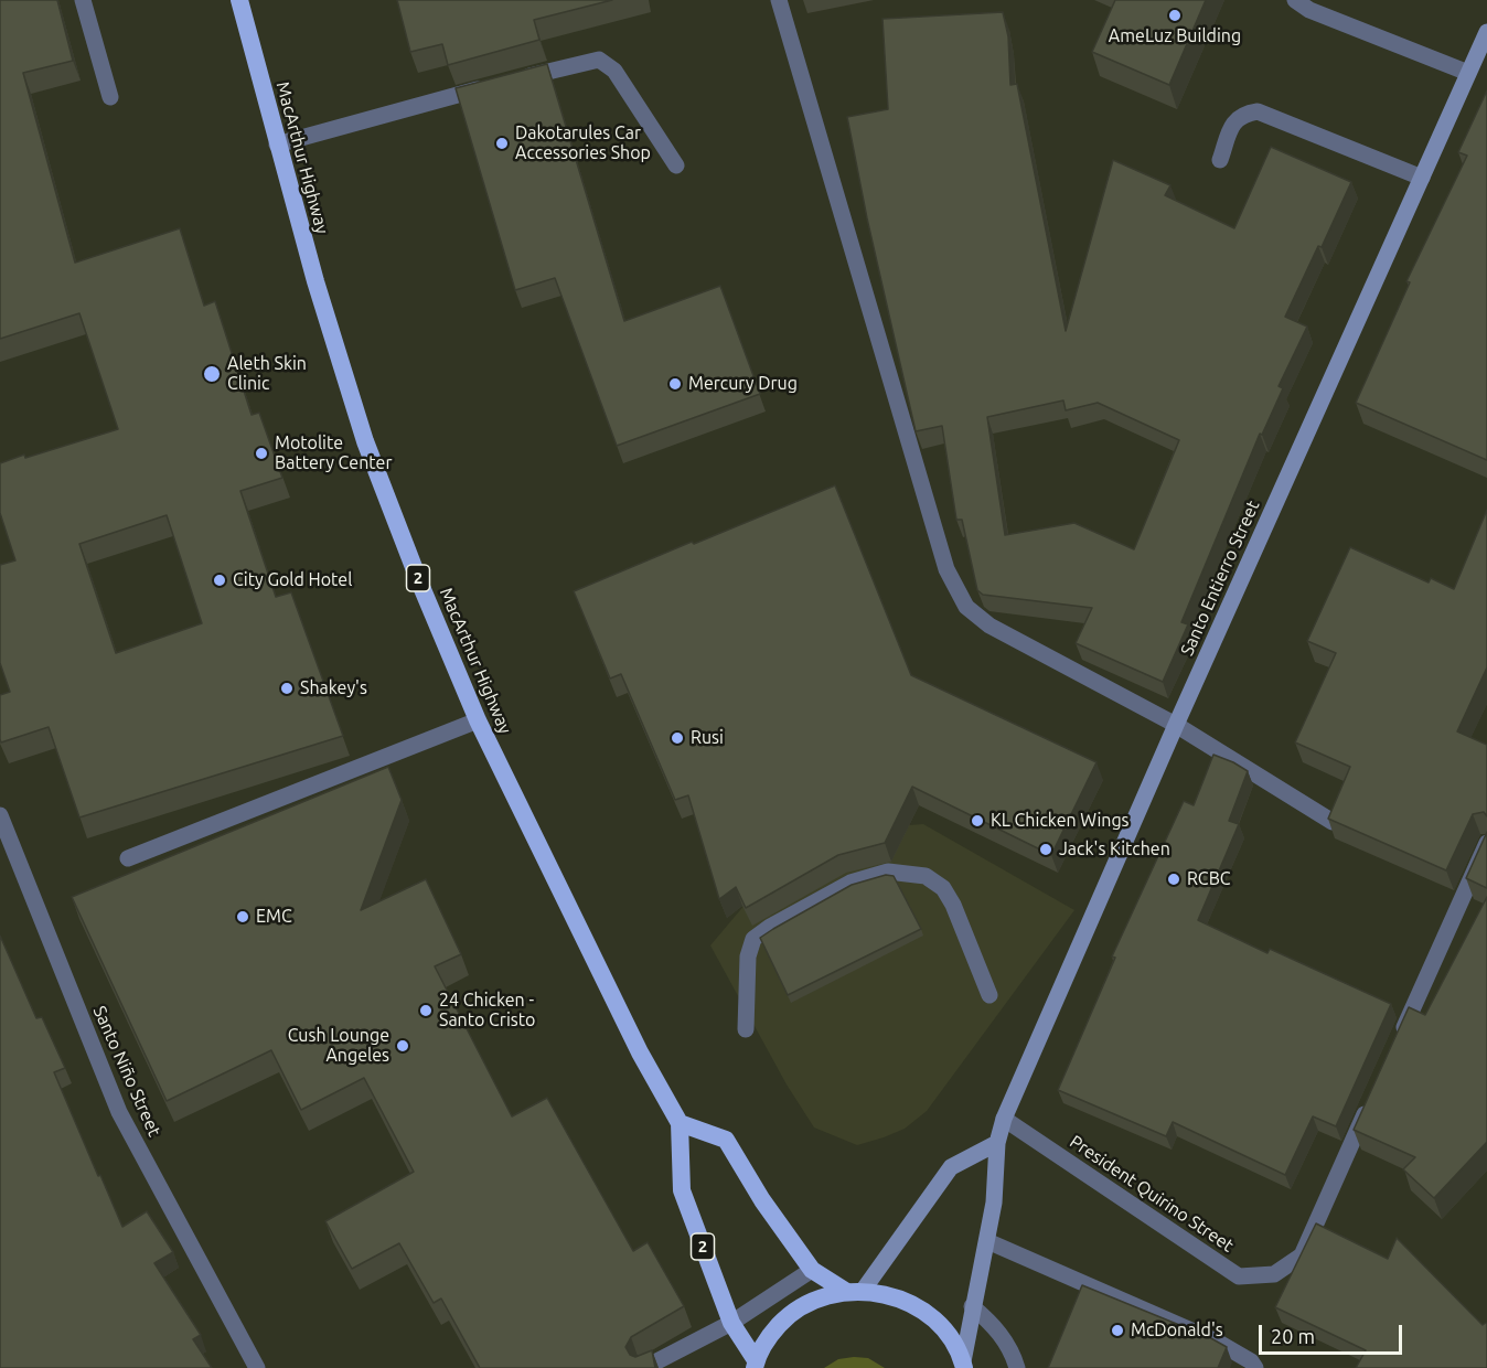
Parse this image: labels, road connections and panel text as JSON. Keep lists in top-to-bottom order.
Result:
{
  "streets": {
    "highway": ["MacArthur Highway", "2"],
    "main road": ["Santo Entierro Street"],
    "street": ["Santo Niño Street", "President Quirino Street"]
  },
  "crossings": [
    ["MacArthur Highway", "2"],
    ["2", "Santo Entierro Street"],
    ["Santo Entierro Street", "President Quirino Street"]
  ],
  "places": [
    "AmeLuz Building",
    "Dakotarules Car Accessories Shop",
    "Aleth Skin Clinic",
    "Mercury Drug",
    "Motolite Battery Center",
    "City Gold Hotel",
    "Shakey's",
    "Rusi",
    "KL Chicken Wings",
    "Jack's Kitchen",
    "RCBC",
    "EMC",
    "24 Chicken - Santo Cristo",
    "Cush Lounge Angeles",
    "McDonald's"
  ],
  "scale_bar": "20 m"
}
